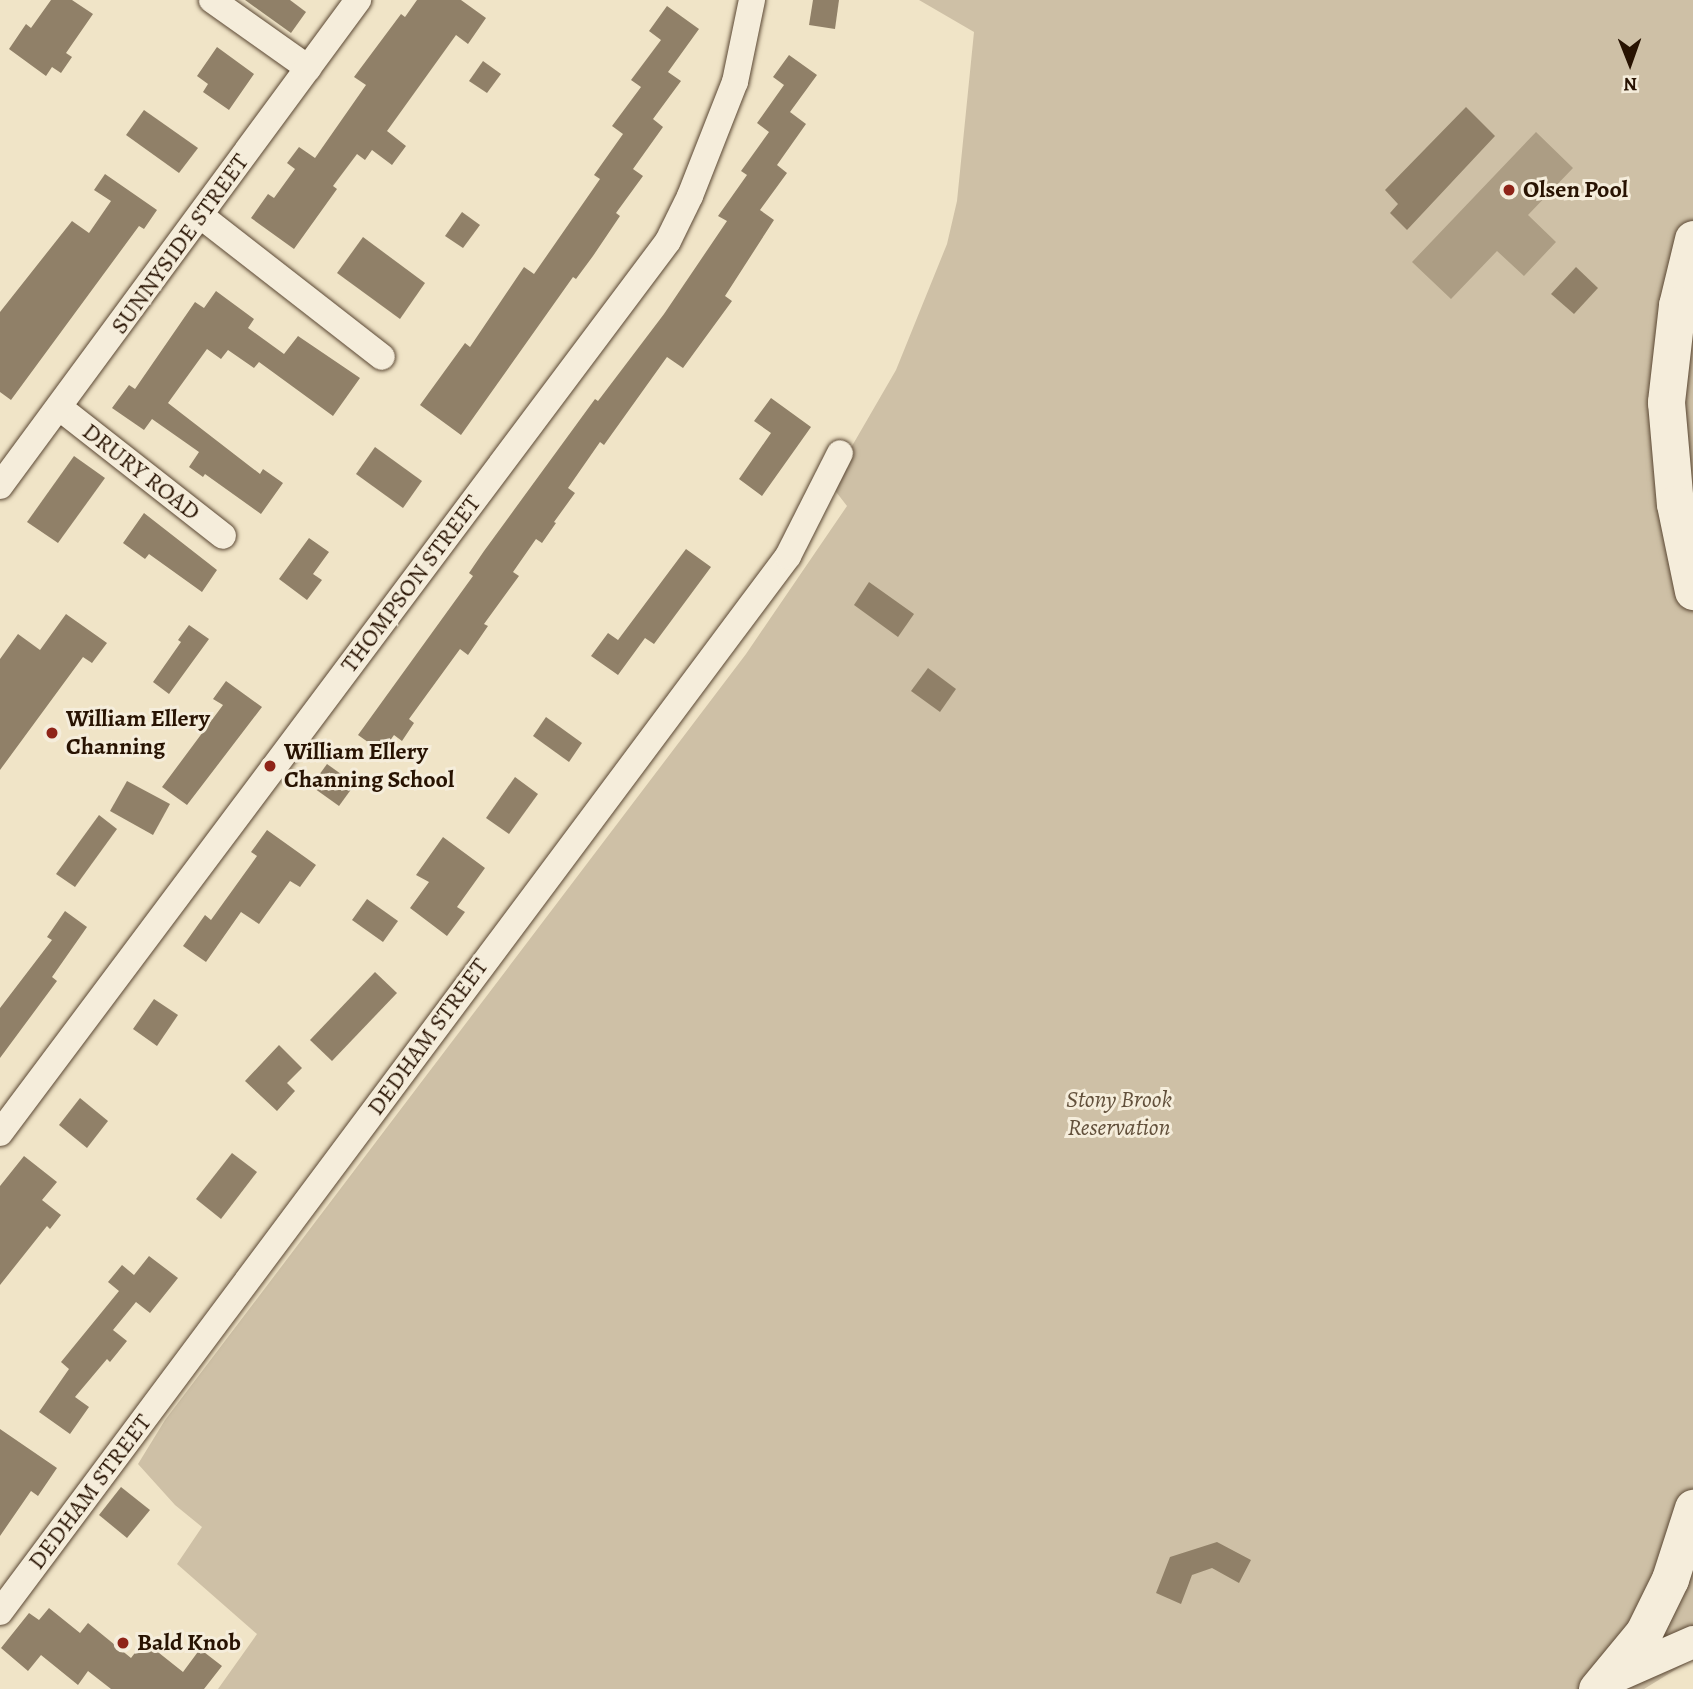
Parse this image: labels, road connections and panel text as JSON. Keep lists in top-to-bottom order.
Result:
{
  "streets": {
    "street": [
      "SUNNYSIDE STREET",
      "DRURY ROAD",
      "THOMPSON STREET",
      "DEDHAM STREET"
    ]
  },
  "crossings": [
    ["SUNNYSIDE STREET", "DRURY ROAD"]
  ],
  "parks": ["Stony Brook Reservation"],
  "places": [
    "Olsen Pool",
    "William Ellery Channing",
    "William Ellery Channing School",
    "Bald Knob"
  ],
  "north": "bottom"
}
